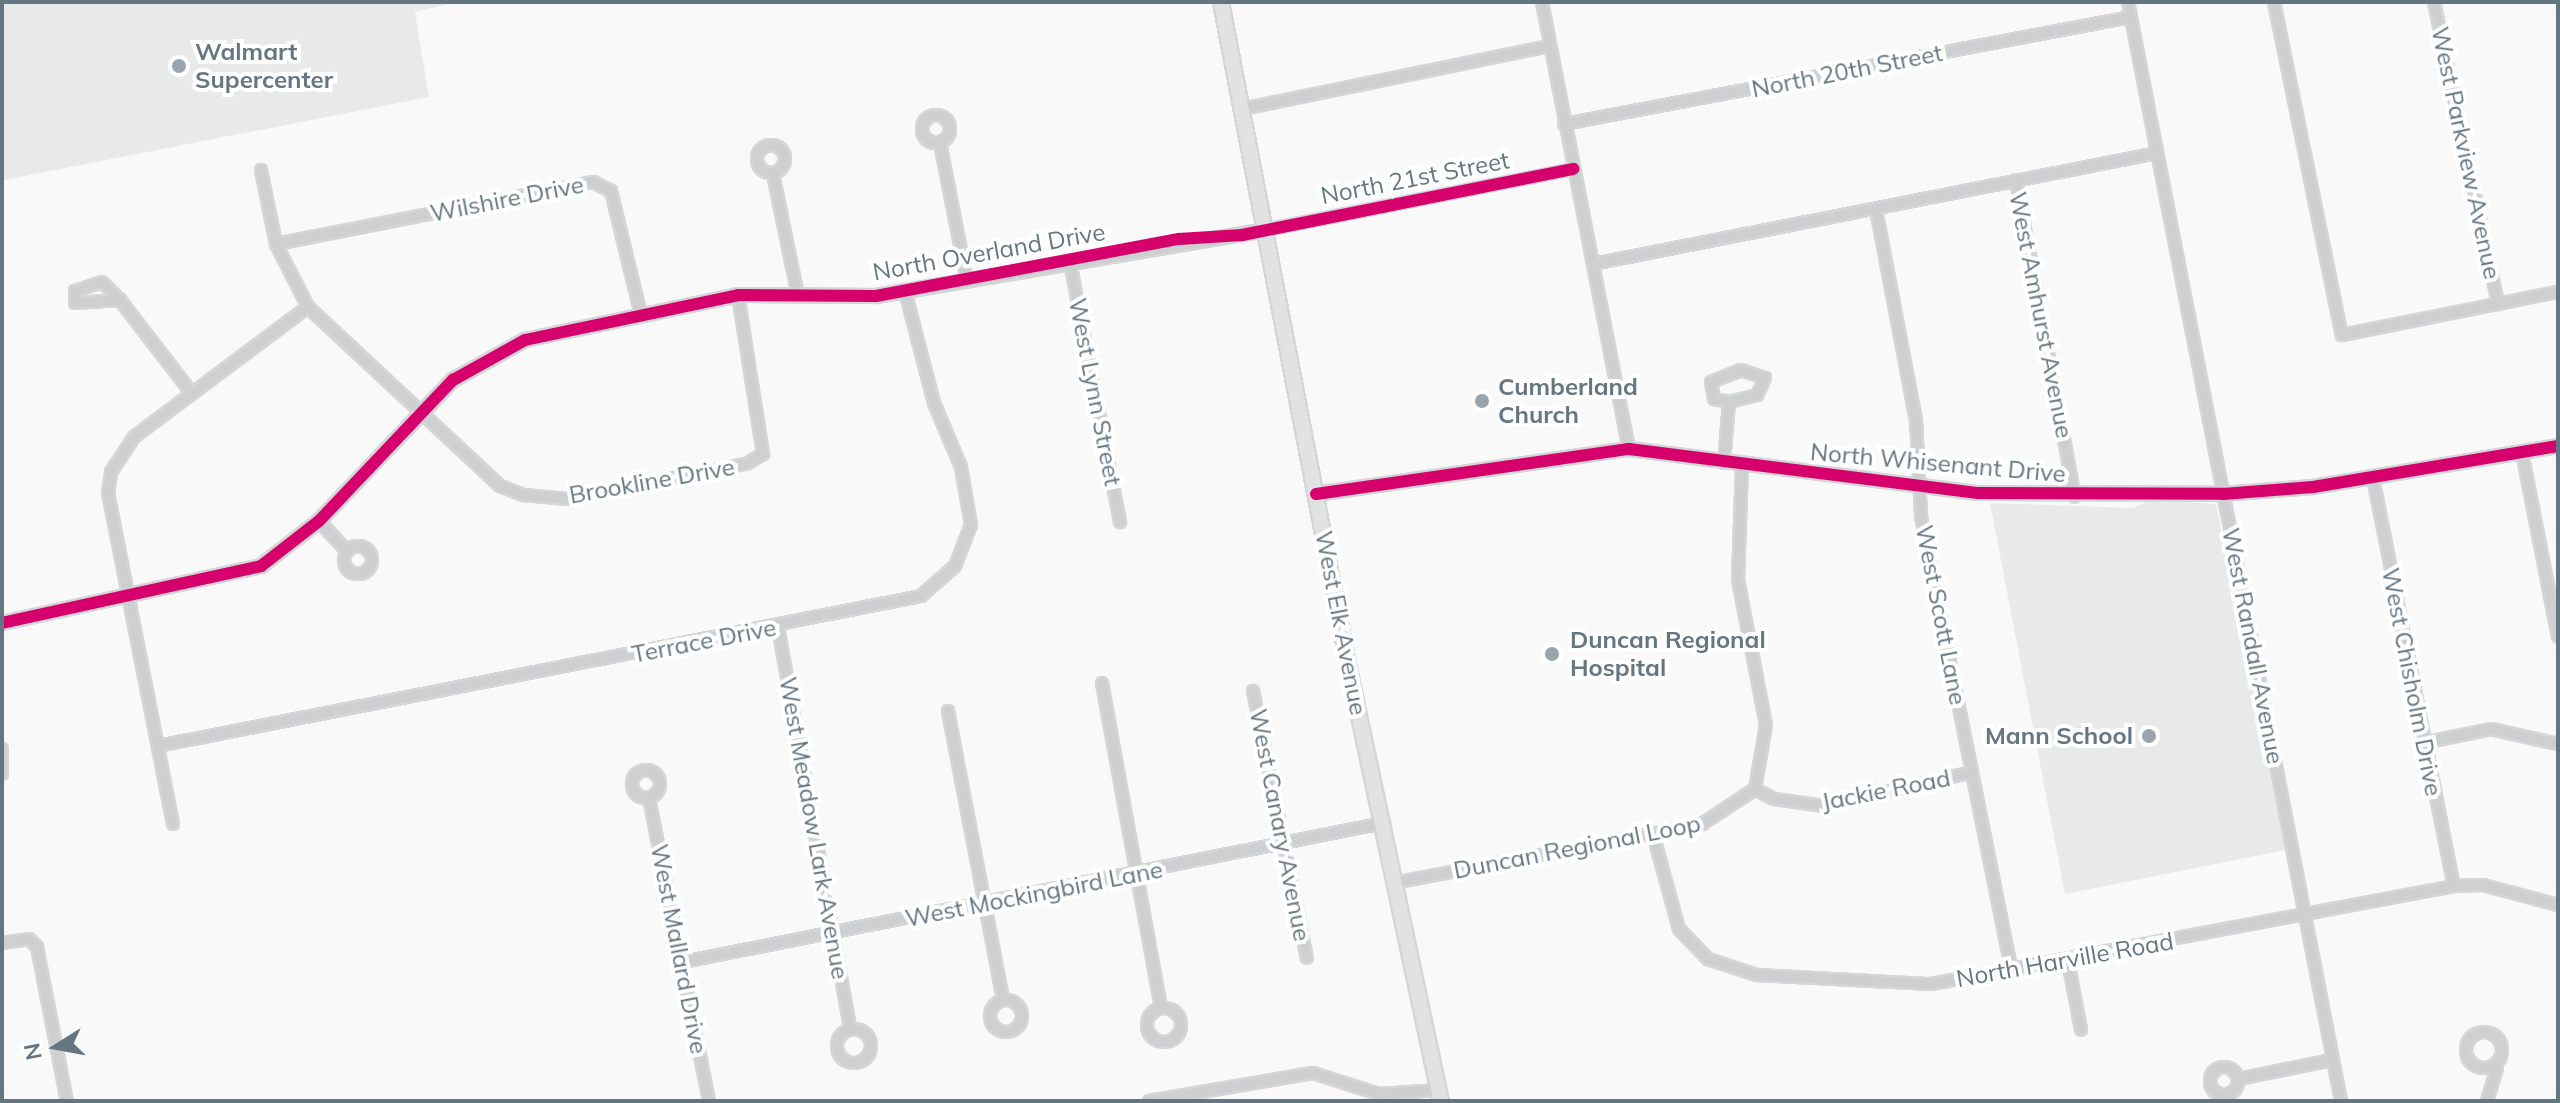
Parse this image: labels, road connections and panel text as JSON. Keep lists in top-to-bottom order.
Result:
{
  "streets": {
    "main road": ["West Elk Avenue"],
    "street": [
      "North 20th Street",
      "West Parkview Avenue",
      "North 21st Street",
      "Wilshire Drive",
      "North Overland Drive",
      "West Amhurst Avenue",
      "West Lynn Street",
      "North Whisenant Drive",
      "Brookline Drive",
      "West Scott Lane",
      "Terrace Drive",
      "West Randall Avenue",
      "West Chisholm Drive",
      "Jackie Road",
      "West Canary Avenue",
      "West Meadow Lark Avenue",
      "Duncan Regional Loop",
      "West Mockingbird Lane",
      "West Mallard Drive",
      "North Harville Road"
    ]
  },
  "crossings": [
    ["North 20th Street", "West Randall Avenue"],
    ["North 21st Street", "North Overland Drive"],
    ["North 21st Street", "West Elk Avenue"],
    ["Wilshire Drive", "North Overland Drive"],
    ["Wilshire Drive", "Brookline Drive"],
    ["North Overland Drive", "West Lynn Street"],
    ["North Overland Drive", "Brookline Drive"],
    ["North Overland Drive", "West Elk Avenue"],
    ["North Overland Drive", "Terrace Drive"],
    ["West Amhurst Avenue", "North Whisenant Drive"],
    ["North Whisenant Drive", "West Scott Lane"],
    ["North Whisenant Drive", "West Elk Avenue"],
    ["North Whisenant Drive", "West Randall Avenue"],
    ["North Whisenant Drive", "West Chisholm Drive"],
    ["West Scott Lane", "Jackie Road"],
    ["West Scott Lane", "North Harville Road"],
    ["West Elk Avenue", "Duncan Regional Loop"],
    ["West Elk Avenue", "West Mockingbird Lane"],
    ["Terrace Drive", "West Meadow Lark Avenue"],
    ["West Randall Avenue", "North Harville Road"],
    ["West Chisholm Drive", "North Harville Road"],
    ["Jackie Road", "Duncan Regional Loop"],
    ["West Canary Avenue", "West Mockingbird Lane"],
    ["West Meadow Lark Avenue", "West Mockingbird Lane"],
    ["Duncan Regional Loop", "North Harville Road"],
    ["West Mockingbird Lane", "West Mallard Drive"]
  ],
  "places": [
    "Walmart Supercenter",
    "Cumberland Church",
    "Duncan Regional Hospital",
    "Mann School"
  ],
  "north": "left"
}
